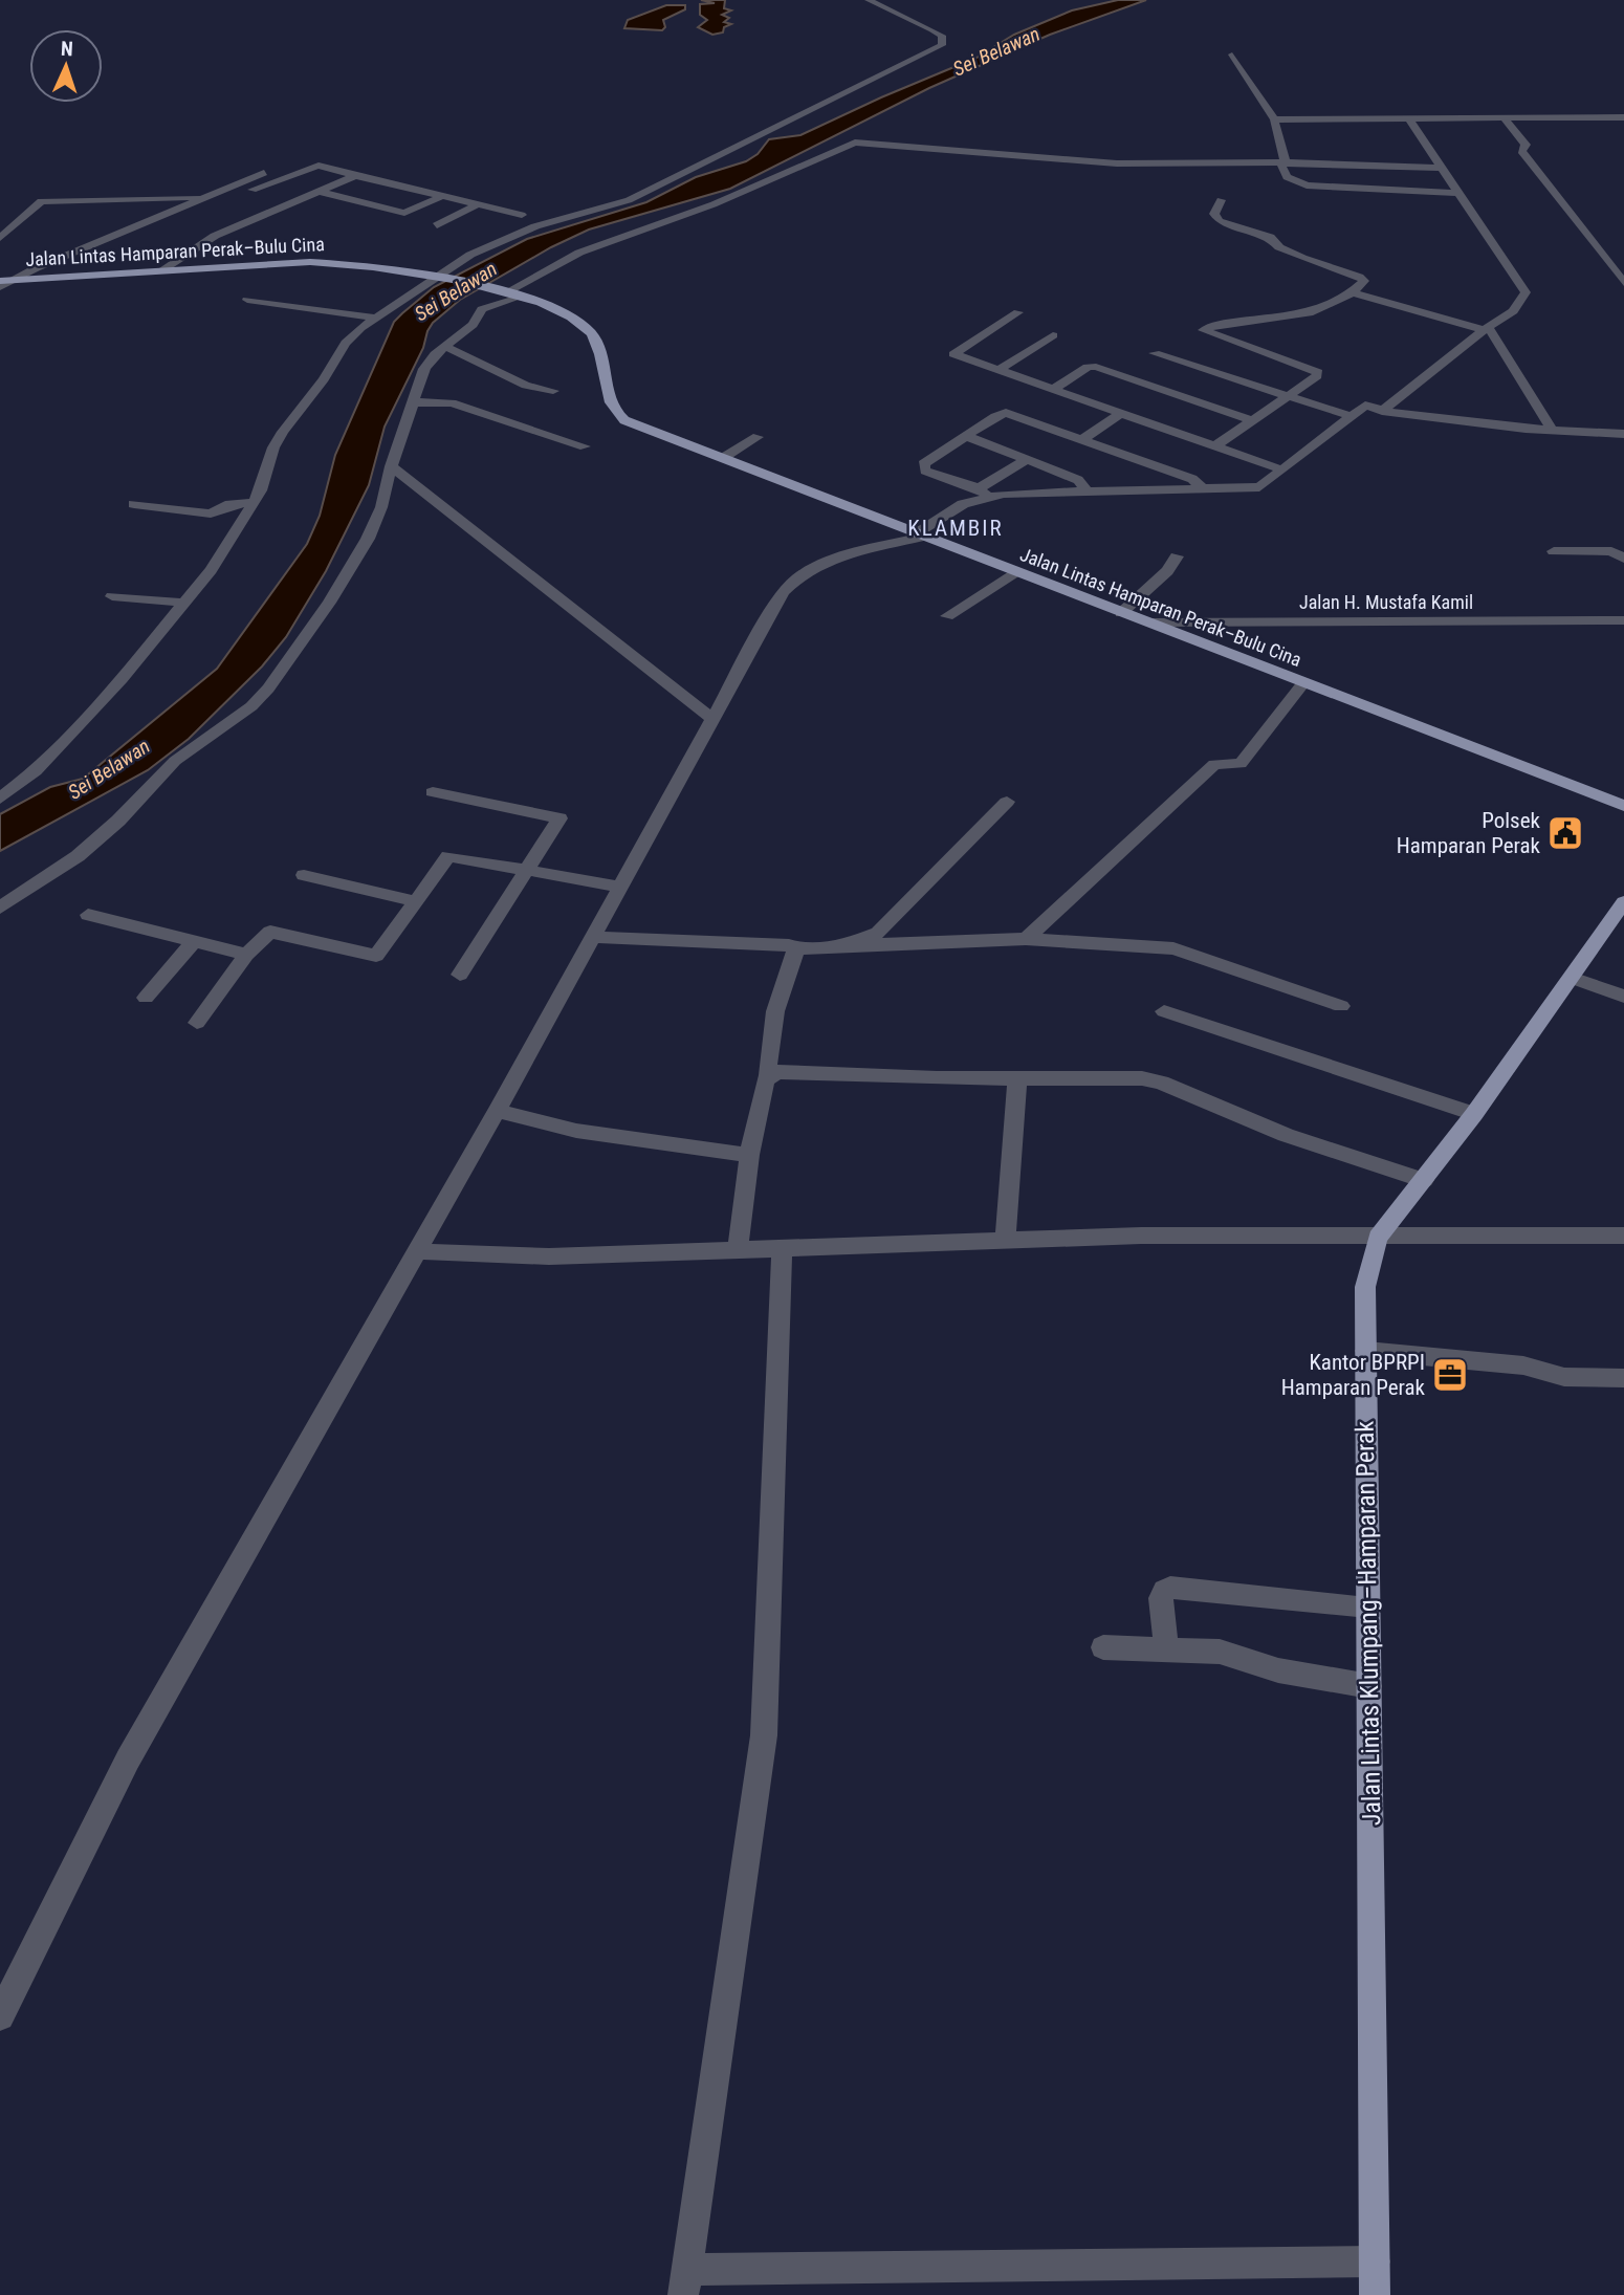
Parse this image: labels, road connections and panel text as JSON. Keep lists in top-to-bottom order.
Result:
{
  "streets": {
    "main road": ["Jalan Lintas Hamparan Perak–Bulu Cina", "Jalan Lintas Klumpang–Hamparan Perak"],
    "street": ["Jalan H. Mustafa Kamil"]
  },
  "crossings": [
    ["Jalan Lintas Hamparan Perak–Bulu Cina", "Jalan H. Mustafa Kamil"]
  ],
  "districts": ["KLAMBIR"],
  "water": ["Sei Belawan"],
  "places": {
    "public building": ["Polsek Hamparan Perak"],
    "office": ["Kantor BPRPI Hamparan Perak"]
  },
  "north": "top"
}
